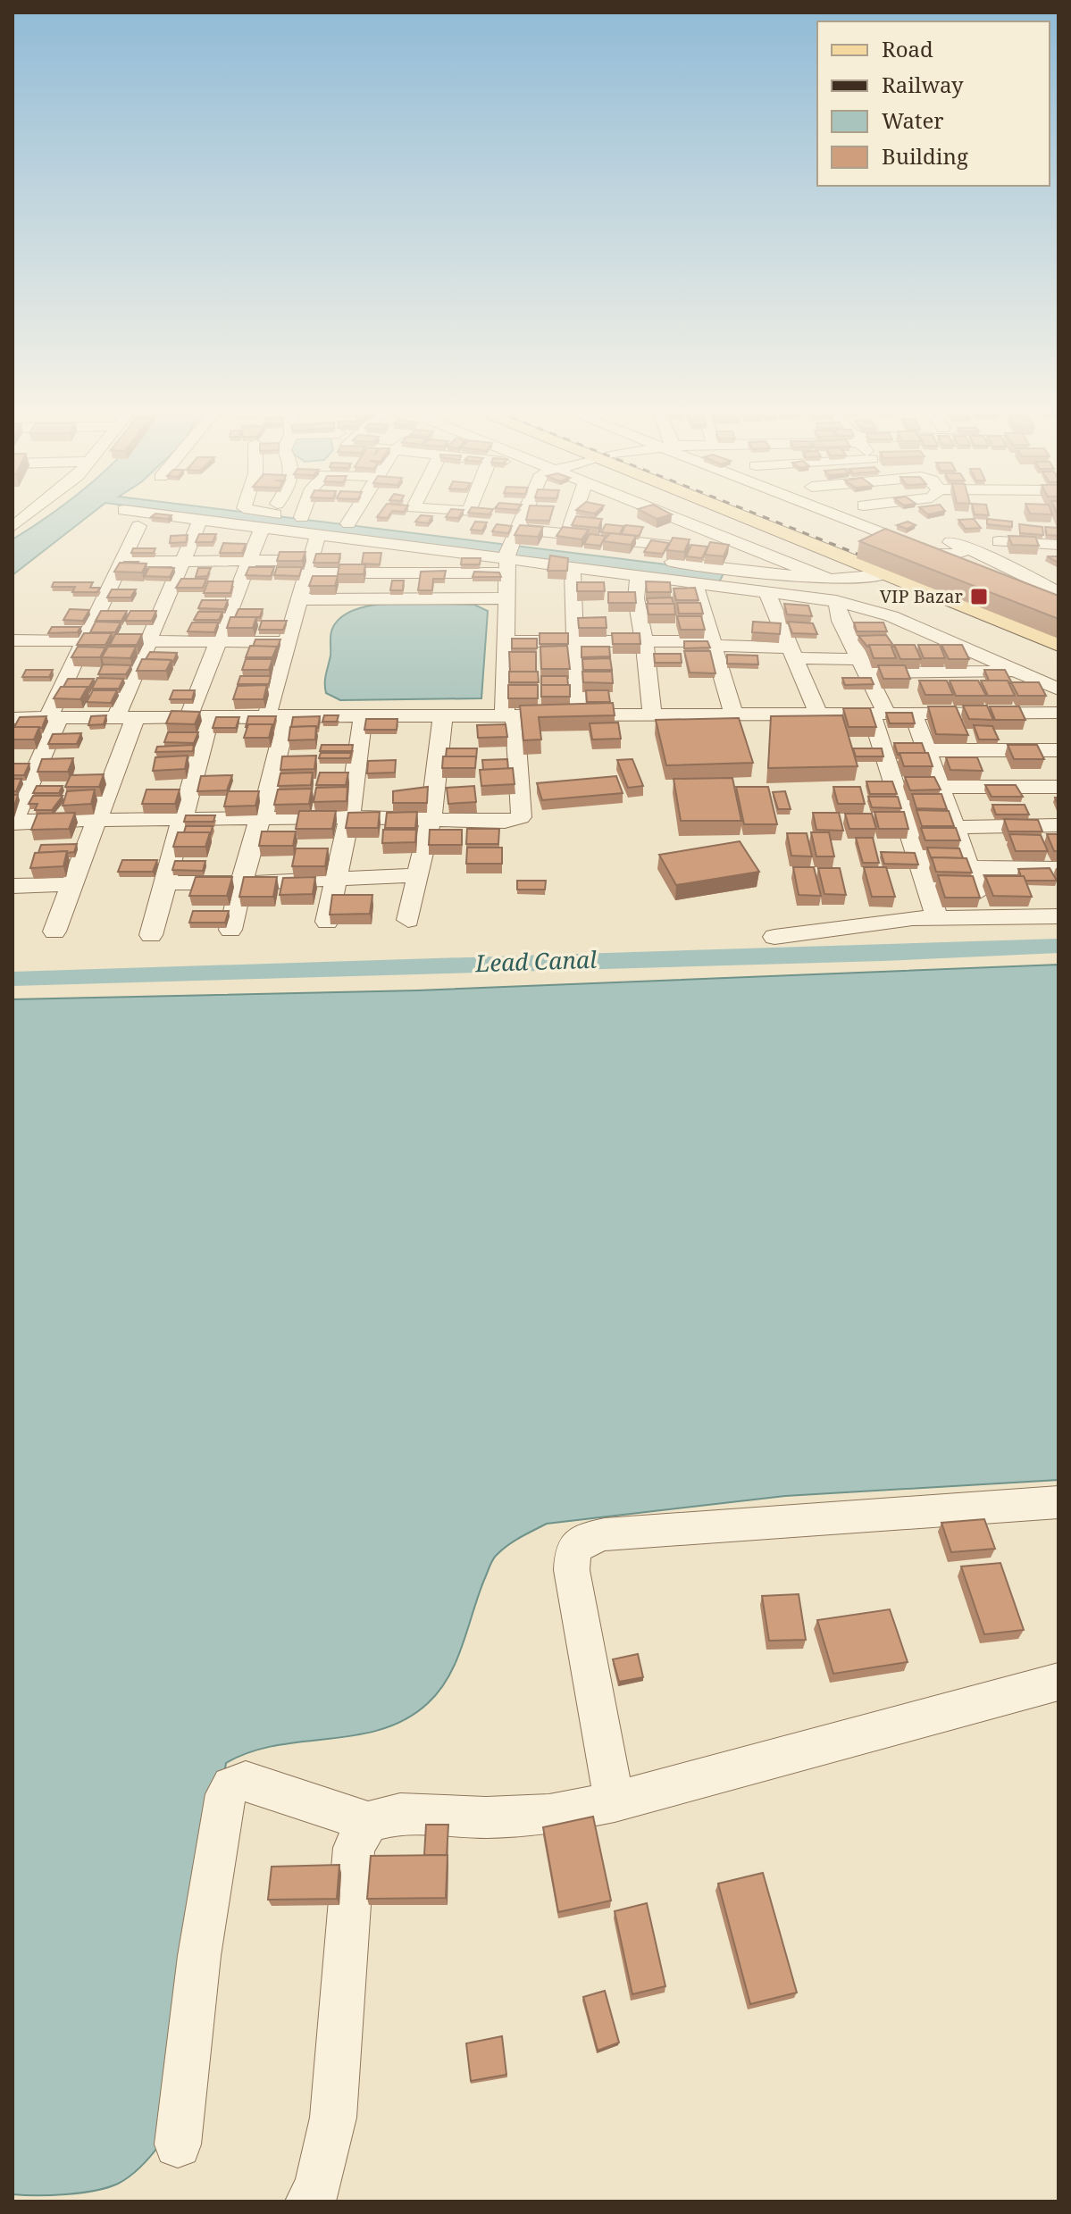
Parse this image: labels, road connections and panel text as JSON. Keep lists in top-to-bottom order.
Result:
{
  "water": ["Lead Canal"],
  "places": {
    "transit": ["VIP Bazar"]
  },
  "legend": [
    "Road",
    "Railway",
    "Water",
    "Building"
  ]
}
